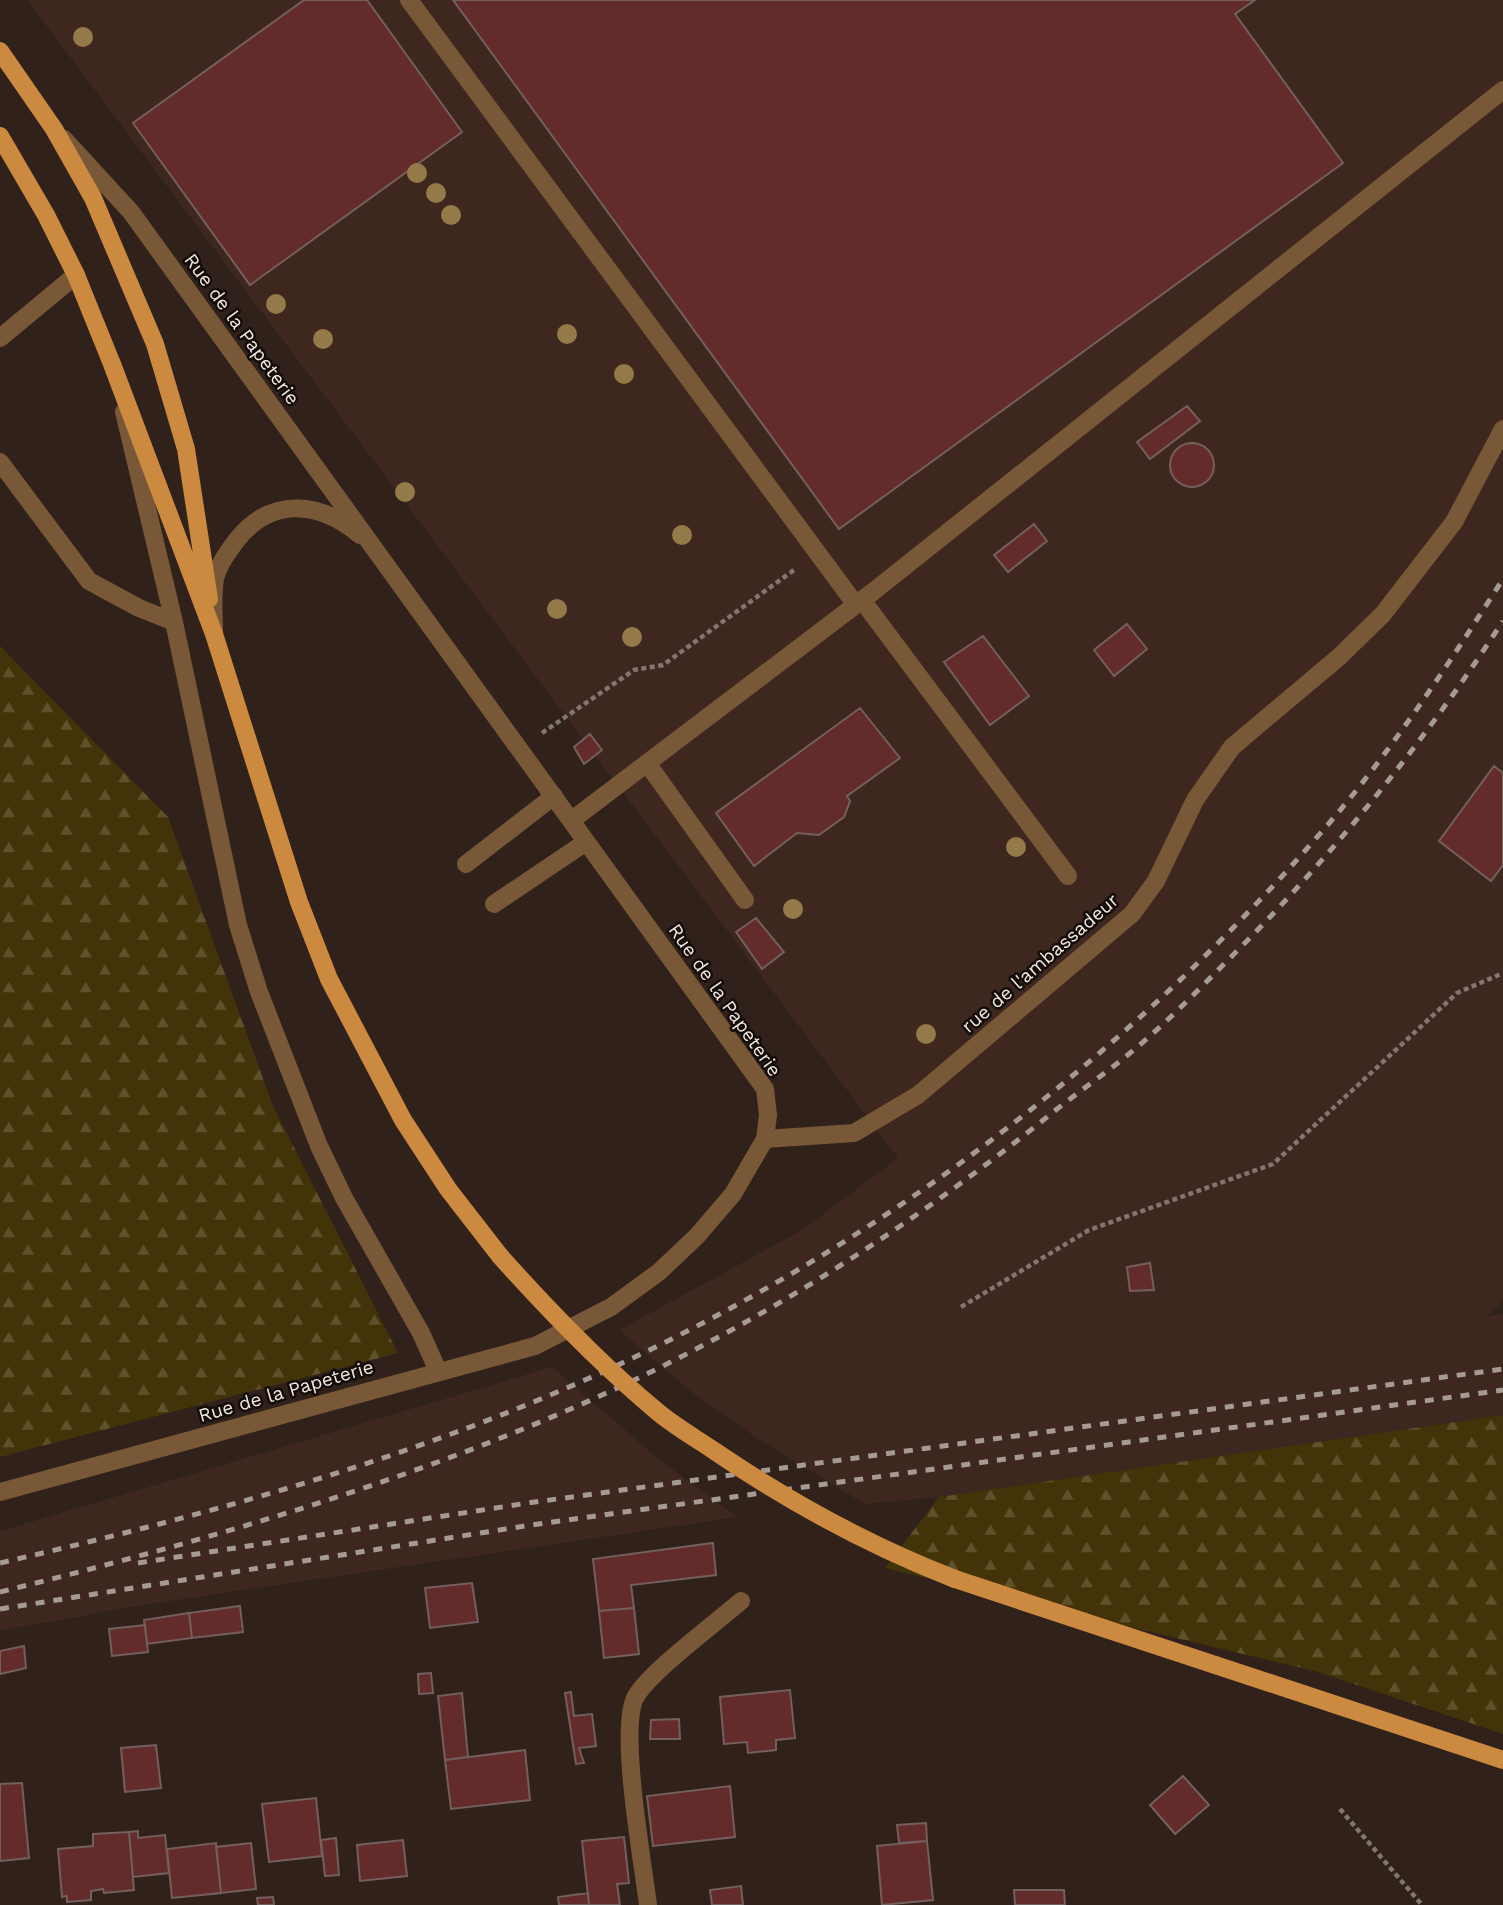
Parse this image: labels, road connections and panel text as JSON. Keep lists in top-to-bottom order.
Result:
{
  "streets": {
    "street": ["Rue de la Papeterie", "rue de l'ambassadeur"]
  },
  "crossings": [
    ["Rue de la Papeterie", "rue de l'ambassadeur"]
  ]
}
